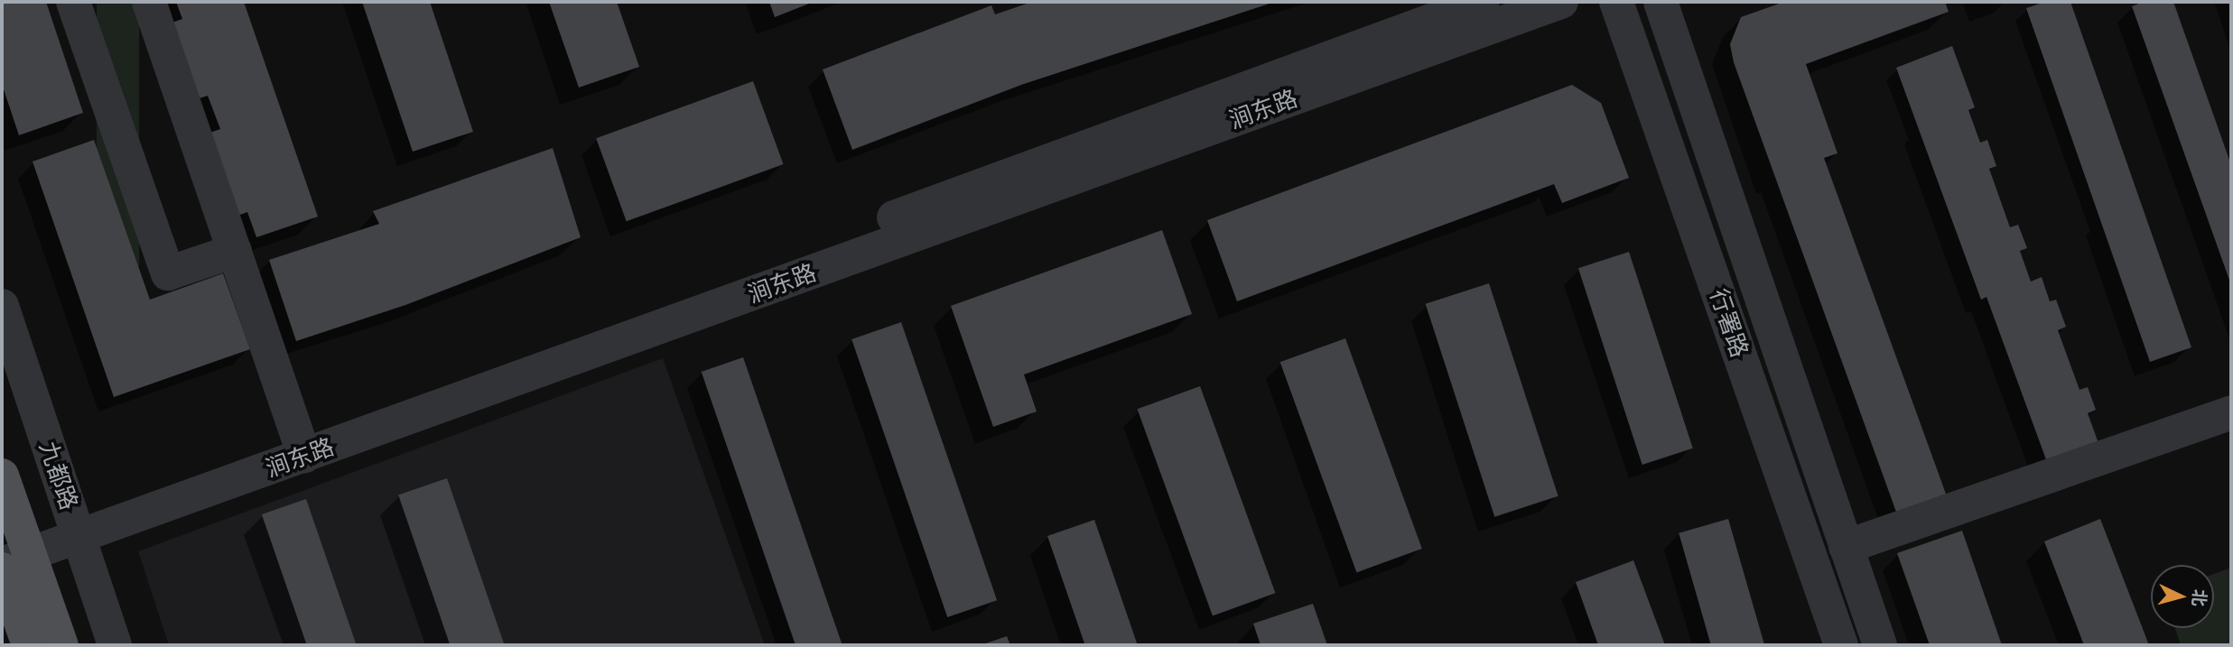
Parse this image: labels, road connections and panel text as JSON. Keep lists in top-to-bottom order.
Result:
{
  "streets": {
    "street": ["涧东路", "行署路", "九都路"]
  },
  "crossings": [
    ["涧东路", "九都路"]
  ],
  "north": "right"
}
